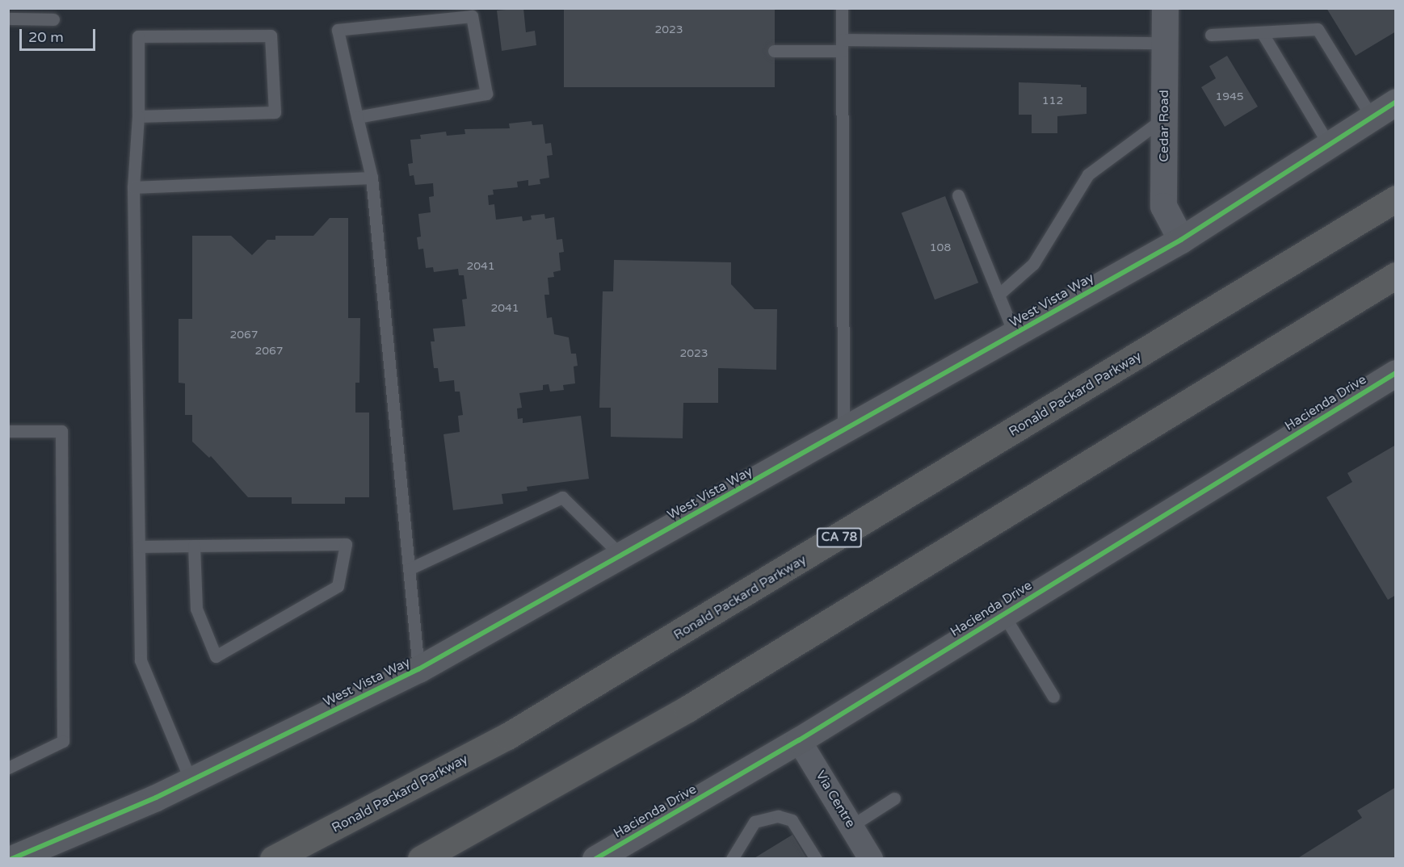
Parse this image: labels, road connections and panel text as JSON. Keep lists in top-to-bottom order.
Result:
{
  "streets": {
    "highway": ["Ronald Packard Parkway", "CA 78"],
    "main road": ["West Vista Way", "Hacienda Drive"],
    "street": ["Cedar Road", "Via Centre"]
  },
  "crossings": [
    ["Cedar Road", "West Vista Way"],
    ["Hacienda Drive", "Via Centre"]
  ],
  "house_numbers": [
    "2023",
    "1945",
    "112",
    "108",
    "2041",
    "2041",
    "2067",
    "2067",
    "2023"
  ],
  "scale_bar": "20 m"
}
